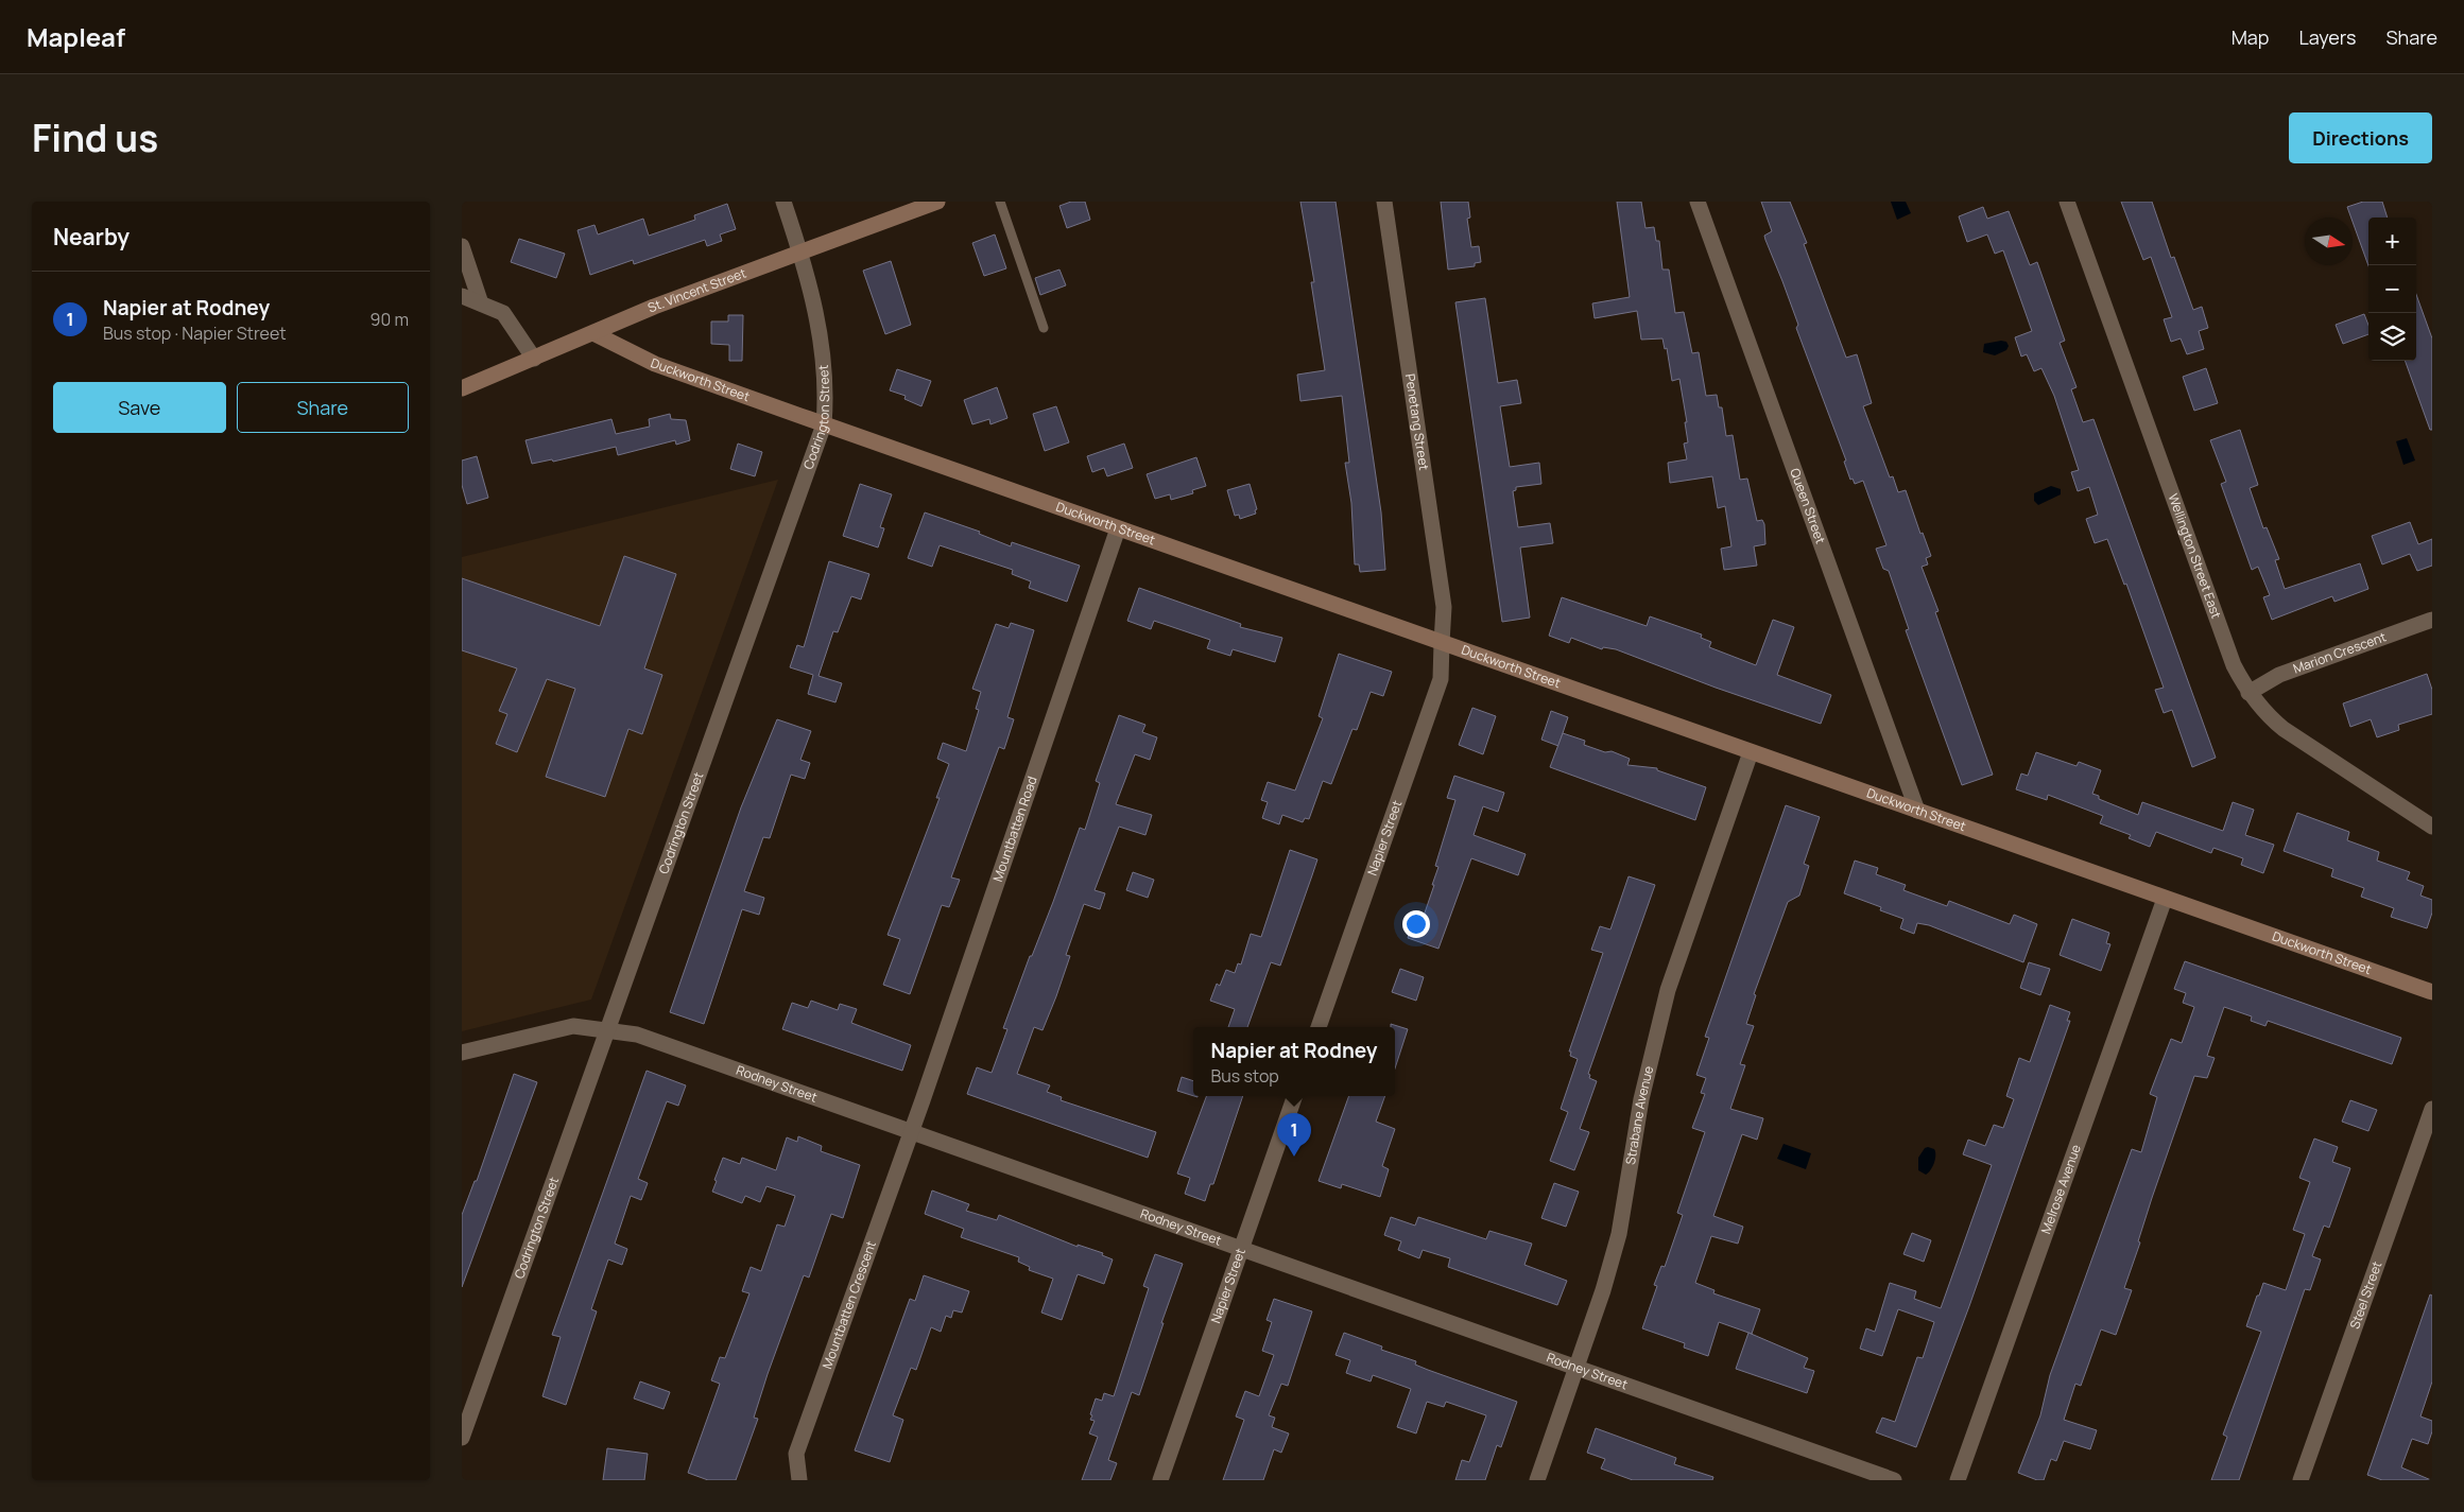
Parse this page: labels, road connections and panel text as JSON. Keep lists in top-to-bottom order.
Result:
{
  "streets": {
    "main road": ["St. Vincent Street", "Duckworth Street"],
    "street": [
      "Codrington Street",
      "Penetang Street",
      "Queen Street",
      "Wellington Street East",
      "Marion Crescent",
      "Mountbatten Road",
      "Napier Street",
      "Rodney Street",
      "Strabane Avenue",
      "Melrose Avenue",
      "Steel Street",
      "Mountbatten Crescent"
    ]
  },
  "crossings": [
    ["St. Vincent Street", "Duckworth Street"],
    ["St. Vincent Street", "Codrington Street"],
    ["Duckworth Street", "Codrington Street"],
    ["Duckworth Street", "Penetang Street"],
    ["Duckworth Street", "Queen Street"],
    ["Duckworth Street", "Mountbatten Road"],
    ["Duckworth Street", "Napier Street"],
    ["Duckworth Street", "Strabane Avenue"],
    ["Duckworth Street", "Melrose Avenue"],
    ["Codrington Street", "Rodney Street"],
    ["Penetang Street", "Napier Street"],
    ["Wellington Street East", "Marion Crescent"],
    ["Mountbatten Road", "Rodney Street"],
    ["Mountbatten Road", "Mountbatten Crescent"],
    ["Napier Street", "Rodney Street"],
    ["Rodney Street", "Strabane Avenue"],
    ["Rodney Street", "Mountbatten Crescent"]
  ],
  "north": "right",
  "page": {
    "header": "Mapleaf",
    "nav": ["Map", "Layers", "Share"],
    "title": "Find us",
    "buttons": [
      "Directions",
      ["Save", "Share"]
    ],
    "heading": "Nearby",
    "map_buttons": ["+", "−"],
    "list": [
      {
        "mark": "1",
        "name": "Napier at Rodney",
        "note": "Bus stop · Napier Street",
        "value": "90 m"
      }
    ],
    "popup": ["Napier at Rodney", "Bus stop"],
    "pins": "1"
  }
}
